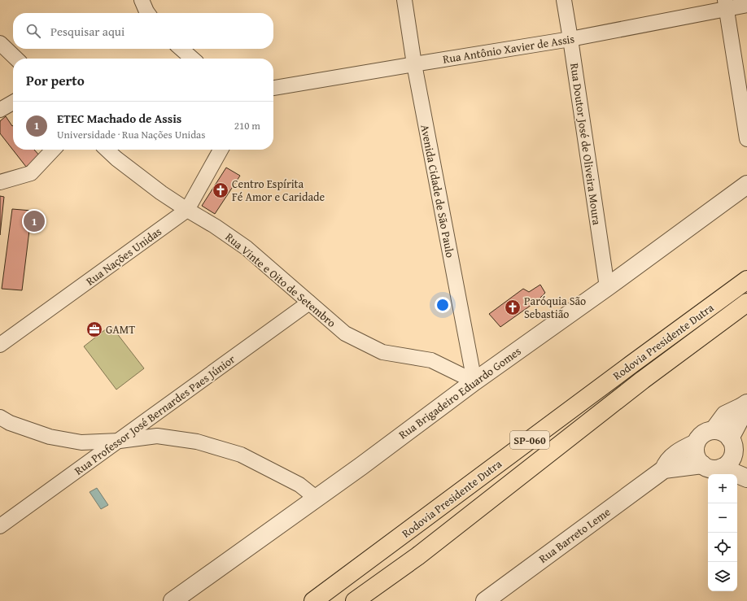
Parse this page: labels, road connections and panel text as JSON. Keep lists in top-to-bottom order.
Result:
{
  "streets": {
    "highway": ["Rodovia Presidente Dutra", "SP-060"],
    "street": [
      "Rua Antônio Xavier de Assis",
      "Rua Doutor José de Oliveira Moura",
      "Avenida Cidade de São Paulo",
      "Rua Nações Unidas",
      "Rua Vinte e Oito de Setembro",
      "Rua Brigadeiro Eduardo Gomes",
      "Rua Professor José Bernardes Paes Júnior",
      "Rua Barreto Leme"
    ]
  },
  "crossings": [
    ["Rua Antônio Xavier de Assis", "Rua Doutor José de Oliveira Moura"],
    ["Rua Antônio Xavier de Assis", "Avenida Cidade de São Paulo"],
    ["Rua Doutor José de Oliveira Moura", "Rua Brigadeiro Eduardo Gomes"],
    ["Avenida Cidade de São Paulo", "Rua Vinte e Oito de Setembro"],
    ["Avenida Cidade de São Paulo", "Rua Brigadeiro Eduardo Gomes"],
    ["Rua Nações Unidas", "Rua Vinte e Oito de Setembro"],
    ["Rua Vinte e Oito de Setembro", "Rua Brigadeiro Eduardo Gomes"],
    ["Rua Vinte e Oito de Setembro", "Rua Professor José Bernardes Paes Júnior"]
  ],
  "places": {
    "church": ["Centro Espírita Fé Amor e Caridade", "Paróquia São Sebastião"],
    "office": ["GAMT"]
  },
  "page": {
    "search": "Pesquisar aqui",
    "heading": "Por perto",
    "list": [
      {
        "mark": "1",
        "name": "ETEC Machado de Assis",
        "note": "Universidade · Rua Nações Unidas",
        "value": "210 m"
      }
    ],
    "pins": "1",
    "map_buttons": ["+", "−"]
  }
}
